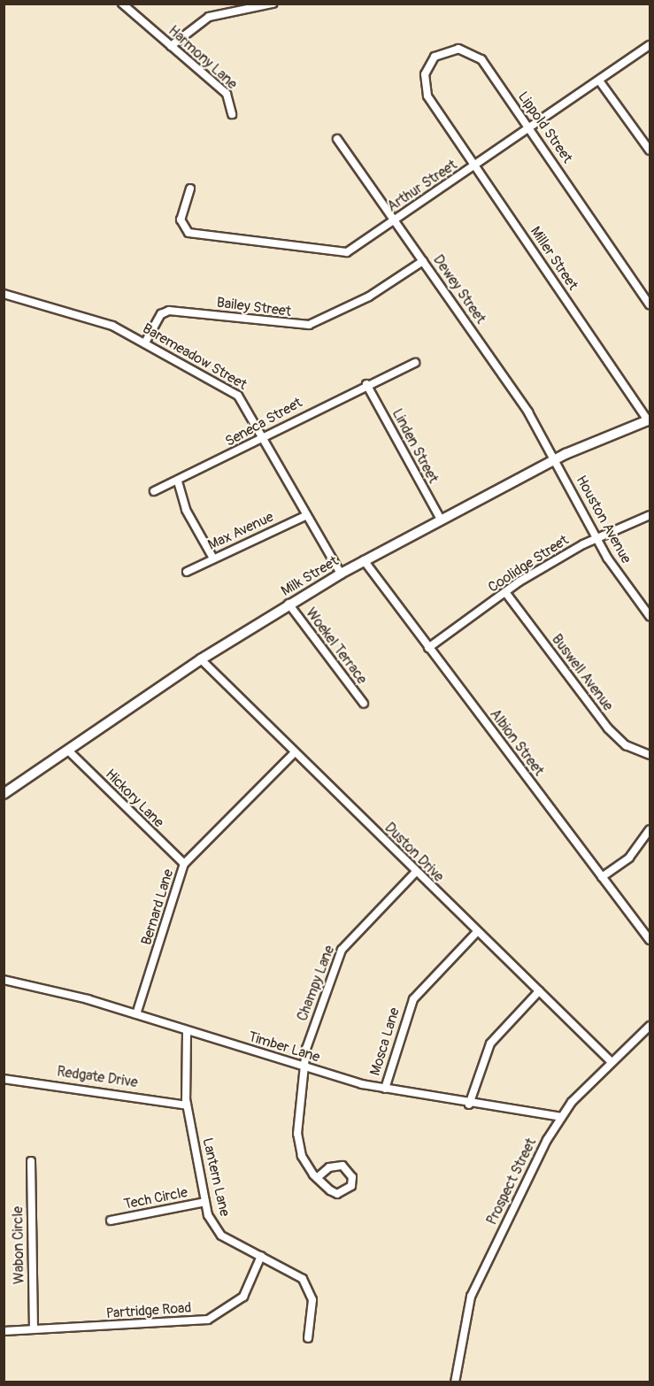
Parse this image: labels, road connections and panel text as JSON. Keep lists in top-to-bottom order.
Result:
{
  "streets": {
    "street": [
      "Harmony Lane",
      "Lippold Street",
      "Arthur Street",
      "Miller Street",
      "Dewey Street",
      "Bailey Street",
      "Baremeadow Street",
      "Seneca Street",
      "Linden Street",
      "Houston Avenue",
      "Max Avenue",
      "Coolidge Street",
      "Milk Street",
      "Woekel Terrace",
      "Buswell Avenue",
      "Albion Street",
      "Hickory Lane",
      "Duston Drive",
      "Bernard Lane",
      "Champy Lane",
      "Mosca Lane",
      "Timber Lane",
      "Redgate Drive",
      "Lantern Lane",
      "Prospect Street",
      "Tech Circle",
      "Wabon Circle",
      "Partridge Road"
    ]
  },
  "crossings": [
    ["Lippold Street", "Arthur Street"],
    ["Lippold Street", "Miller Street"],
    ["Arthur Street", "Miller Street"],
    ["Arthur Street", "Dewey Street"],
    ["Miller Street", "Milk Street"],
    ["Dewey Street", "Bailey Street"],
    ["Dewey Street", "Houston Avenue"],
    ["Dewey Street", "Milk Street"],
    ["Bailey Street", "Baremeadow Street"],
    ["Baremeadow Street", "Seneca Street"],
    ["Baremeadow Street", "Max Avenue"],
    ["Baremeadow Street", "Milk Street"],
    ["Seneca Street", "Linden Street"],
    ["Linden Street", "Milk Street"],
    ["Houston Avenue", "Coolidge Street"],
    ["Houston Avenue", "Milk Street"],
    ["Coolidge Street", "Buswell Avenue"],
    ["Coolidge Street", "Albion Street"],
    ["Milk Street", "Woekel Terrace"],
    ["Milk Street", "Albion Street"],
    ["Milk Street", "Hickory Lane"],
    ["Milk Street", "Duston Drive"],
    ["Hickory Lane", "Bernard Lane"],
    ["Duston Drive", "Bernard Lane"],
    ["Duston Drive", "Champy Lane"],
    ["Duston Drive", "Mosca Lane"],
    ["Duston Drive", "Prospect Street"],
    ["Bernard Lane", "Timber Lane"],
    ["Champy Lane", "Timber Lane"],
    ["Mosca Lane", "Timber Lane"],
    ["Timber Lane", "Lantern Lane"],
    ["Timber Lane", "Prospect Street"],
    ["Redgate Drive", "Lantern Lane"],
    ["Lantern Lane", "Tech Circle"],
    ["Lantern Lane", "Partridge Road"],
    ["Wabon Circle", "Partridge Road"]
  ]
}
